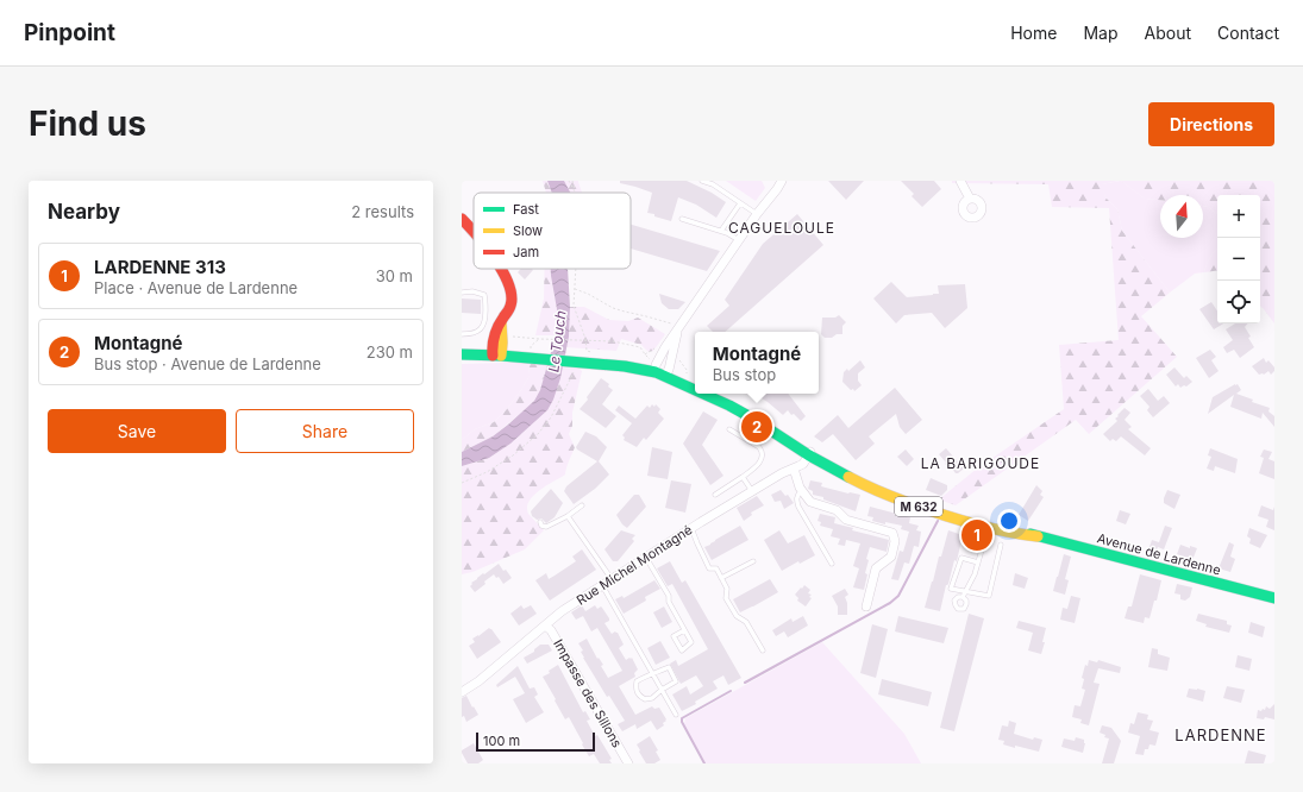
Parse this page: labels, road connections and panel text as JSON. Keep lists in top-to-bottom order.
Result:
{
  "streets": {
    "main road": ["M 632", "Avenue de Lardenne"],
    "street": ["Rue Michel Montagné", "Impasse des Sillons"]
  },
  "crossings": [
    ["M 632", "Avenue de Lardenne"],
    ["Avenue de Lardenne", "Rue Michel Montagné"],
    ["Rue Michel Montagné", "Impasse des Sillons"]
  ],
  "districts": ["CAGUELOULE", "LA BARIGOUDE", "LARDENNE"],
  "water": ["Le Touch"],
  "legend": ["Fast", "Slow", "Jam"],
  "scale_bar": "100 m",
  "north": "top",
  "page": {
    "header": "Pinpoint",
    "nav": [
      "Home",
      "Map",
      "About",
      "Contact"
    ],
    "buttons": [
      "Directions",
      ["Save", "Share"]
    ],
    "title": "Find us",
    "heading": ["Nearby", "2 results"],
    "map_buttons": ["+", "−"],
    "list": [
      {
        "mark": "1",
        "name": "LARDENNE 313",
        "note": "Place · Avenue de Lardenne",
        "value": "30 m"
      },
      {
        "mark": "2",
        "name": "Montagné",
        "note": "Bus stop · Avenue de Lardenne",
        "value": "230 m"
      }
    ],
    "popup": ["Montagné", "Bus stop"],
    "pins": ["2", "1"],
    "scale": "100 m"
  }
}
